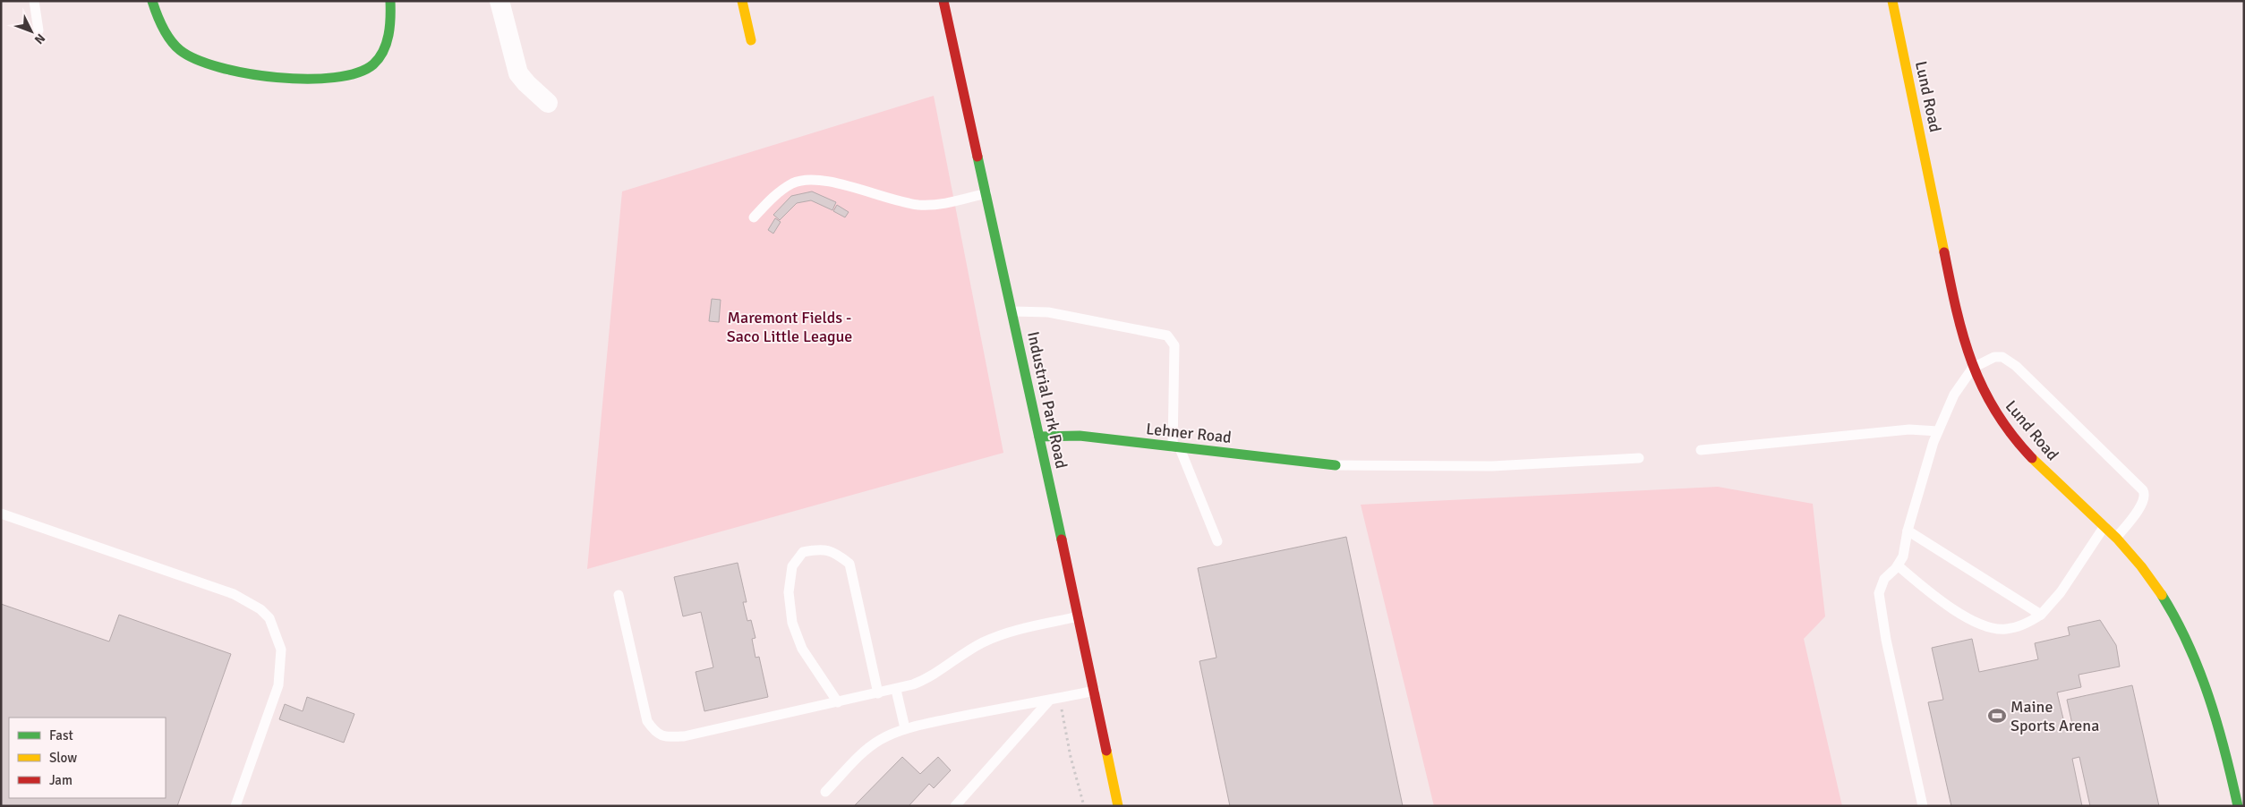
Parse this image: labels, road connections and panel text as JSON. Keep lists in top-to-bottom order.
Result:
{
  "streets": {
    "street": ["Lund Road", "Industrial Park Road", "Lehner Road"]
  },
  "crossings": [
    ["Industrial Park Road", "Lehner Road"]
  ],
  "parks": ["Maremont Fields - Saco Little League"],
  "places": {
    "sports": ["Maine Sports Arena"]
  },
  "legend": ["Fast", "Slow", "Jam"],
  "north": "bottom right"
}
